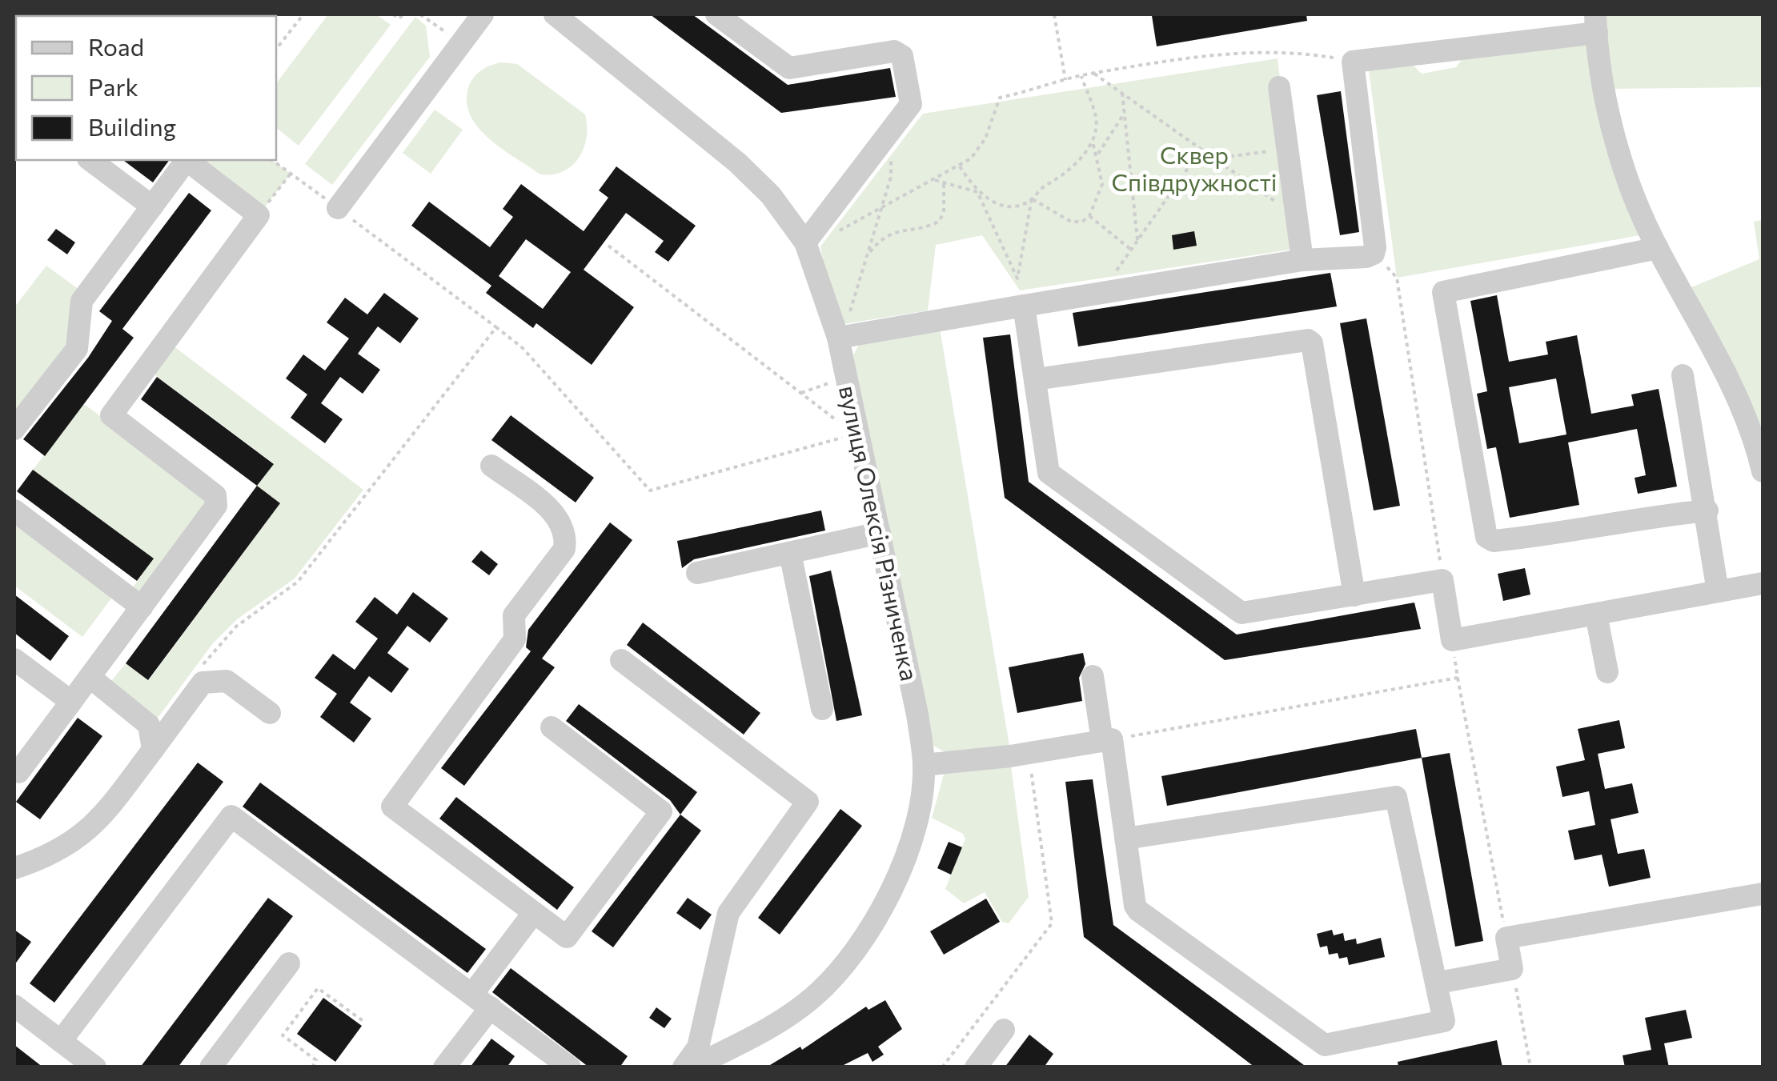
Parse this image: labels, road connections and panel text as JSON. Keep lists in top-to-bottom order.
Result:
{
  "streets": {
    "street": ["вулиця Олексія Різниченка"]
  },
  "parks": ["Сквер Співдружності"],
  "legend": ["Road", "Park", "Building"]
}
